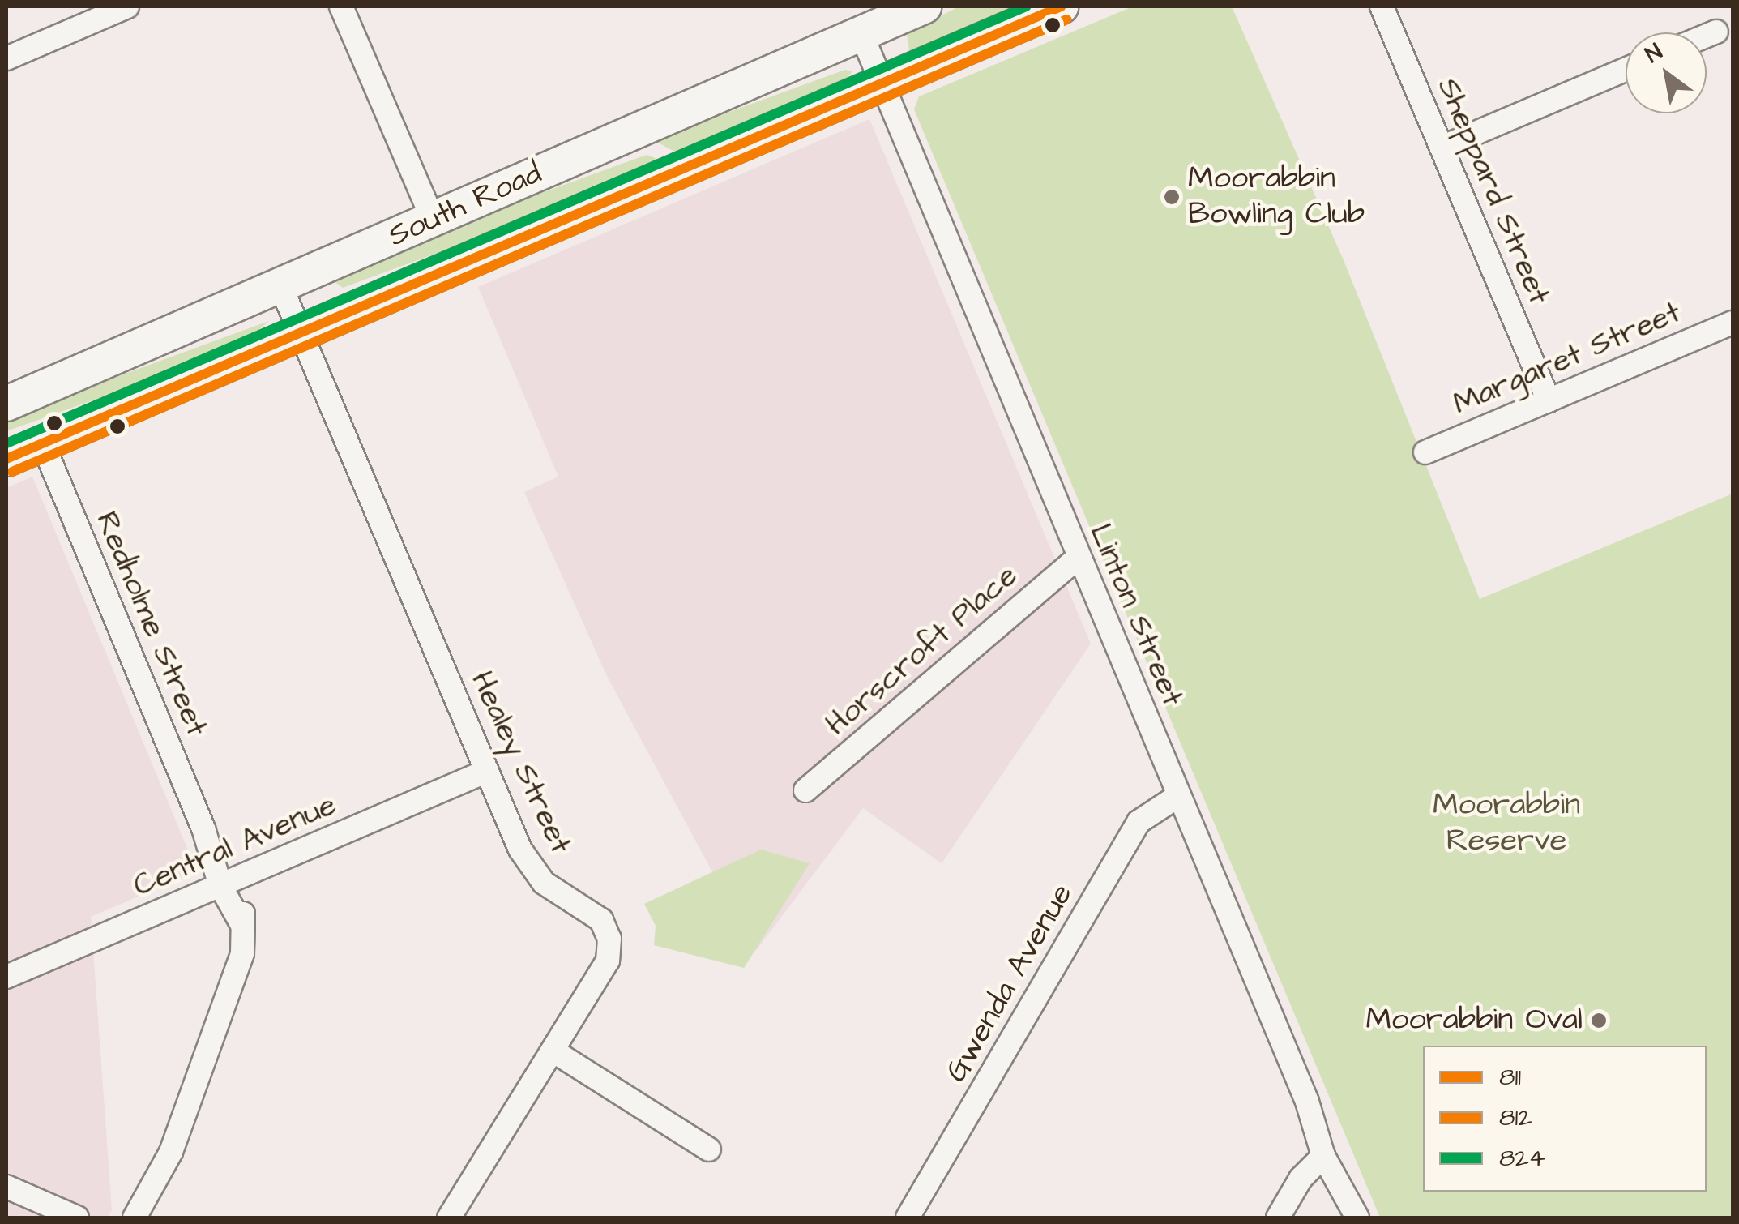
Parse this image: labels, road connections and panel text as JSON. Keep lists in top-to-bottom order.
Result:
{
  "streets": {
    "highway": ["South Road"],
    "street": [
      "Sheppard Street",
      "Margaret Street",
      "Linton Street",
      "Redholme Street",
      "Horscroft Place",
      "Healey Street",
      "Central Avenue",
      "Gwenda Avenue"
    ]
  },
  "crossings": [
    ["Sheppard Street", "Margaret Street"],
    ["South Road", "Linton Street"],
    ["South Road", "Redholme Street"],
    ["South Road", "Healey Street"],
    ["Linton Street", "Horscroft Place"],
    ["Linton Street", "Gwenda Avenue"],
    ["Redholme Street", "Central Avenue"],
    ["Healey Street", "Central Avenue"]
  ],
  "parks": ["Moorabbin Reserve"],
  "places": ["Moorabbin Bowling Club", "Moorabbin Oval"],
  "lines": ["transit line 811", "transit line 824", "transit line 812"],
  "legend": ["811", "812", "824"],
  "north": "top left"
}
